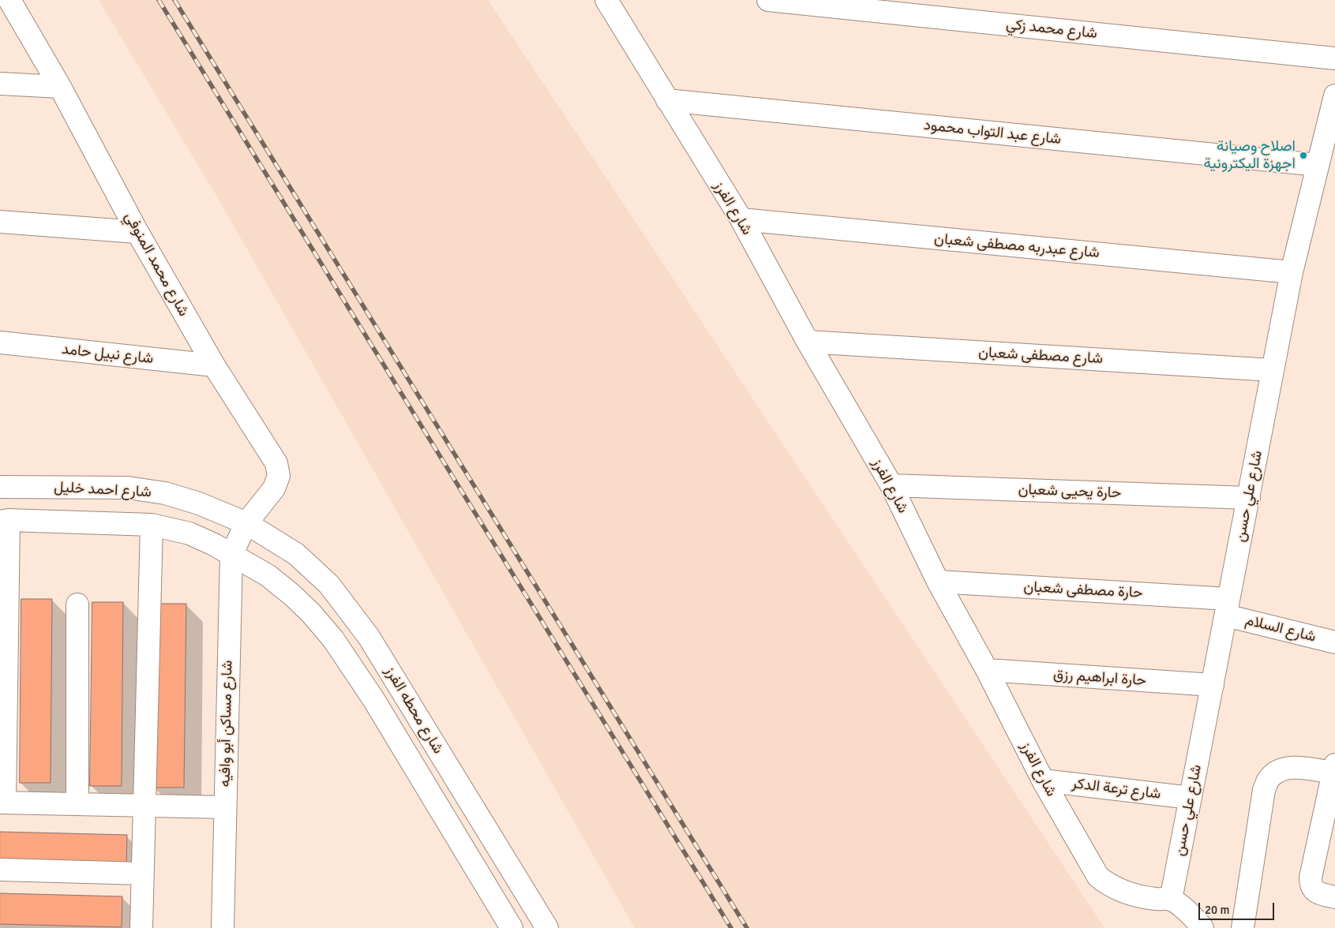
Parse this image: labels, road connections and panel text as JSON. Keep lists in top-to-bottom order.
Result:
{
  "streets": {
    "street": [
      "شارع محمد زكي",
      "شارع عبد التواب محمود",
      "شارع الفرز",
      "شارع عبدربه مصطفى شعبان",
      "شارع محمد المنوفي",
      "شارع نبيل حامد",
      "شارع مصطفى شعبان",
      "شارع احمد خليل",
      "حارة يحيى شعبان",
      "شارع علي حسن",
      "حارة مصطفى شعبان",
      "شارع السلام",
      "حارة ابراهيم رزق",
      "شارع محطه الفرز",
      "شارع مساكن أبو وافيه",
      "شارع ترعة الدكر"
    ]
  },
  "crossings": [
    ["شارع عبد التواب محمود", "شارع الفرز"],
    ["شارع عبد التواب محمود", "شارع علي حسن"],
    ["شارع الفرز", "شارع عبدربه مصطفى شعبان"],
    ["شارع الفرز", "شارع مصطفى شعبان"],
    ["شارع الفرز", "حارة يحيى شعبان"],
    ["شارع الفرز", "شارع علي حسن"],
    ["شارع الفرز", "حارة مصطفى شعبان"],
    ["شارع الفرز", "حارة ابراهيم رزق"],
    ["شارع الفرز", "شارع ترعة الدكر"],
    ["شارع عبدربه مصطفى شعبان", "شارع علي حسن"],
    ["شارع محمد المنوفي", "شارع نبيل حامد"],
    ["شارع محمد المنوفي", "شارع احمد خليل"],
    ["شارع محمد المنوفي", "شارع محطه الفرز"],
    ["شارع محمد المنوفي", "شارع مساكن أبو وافيه"],
    ["شارع مصطفى شعبان", "شارع علي حسن"],
    ["شارع احمد خليل", "شارع محطه الفرز"],
    ["شارع احمد خليل", "شارع مساكن أبو وافيه"],
    ["حارة يحيى شعبان", "شارع علي حسن"],
    ["شارع علي حسن", "حارة مصطفى شعبان"],
    ["شارع علي حسن", "شارع السلام"],
    ["شارع علي حسن", "حارة ابراهيم رزق"],
    ["شارع علي حسن", "شارع ترعة الدكر"],
    ["حارة مصطفى شعبان", "شارع السلام"],
    ["شارع محطه الفرز", "شارع مساكن أبو وافيه"]
  ],
  "places": ["اصلاح وصيانة اجهزة اليكترونية"],
  "scale_bar": "20 m"
}
